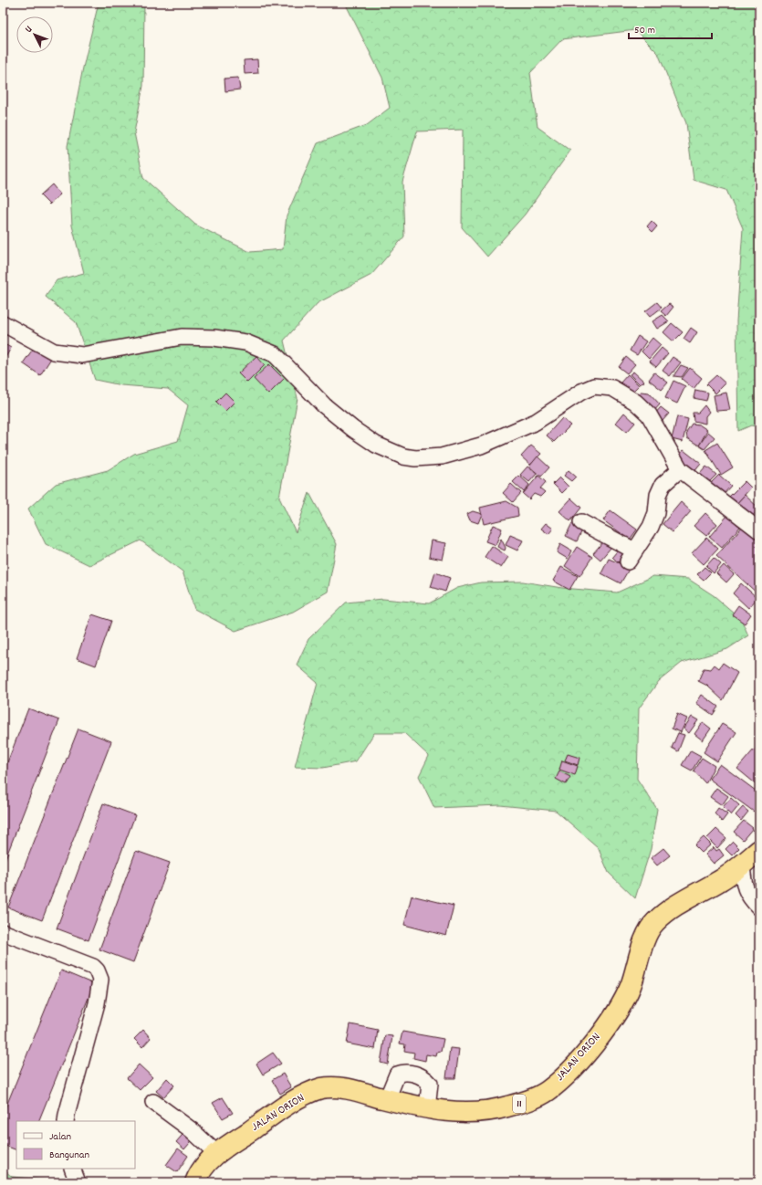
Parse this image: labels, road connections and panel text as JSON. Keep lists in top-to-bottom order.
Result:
{
  "streets": {
    "highway": ["JALAN ORION", "11"]
  },
  "legend": ["Jalan", "Bangunan"],
  "scale_bar": "50 m",
  "north": "top left"
}
